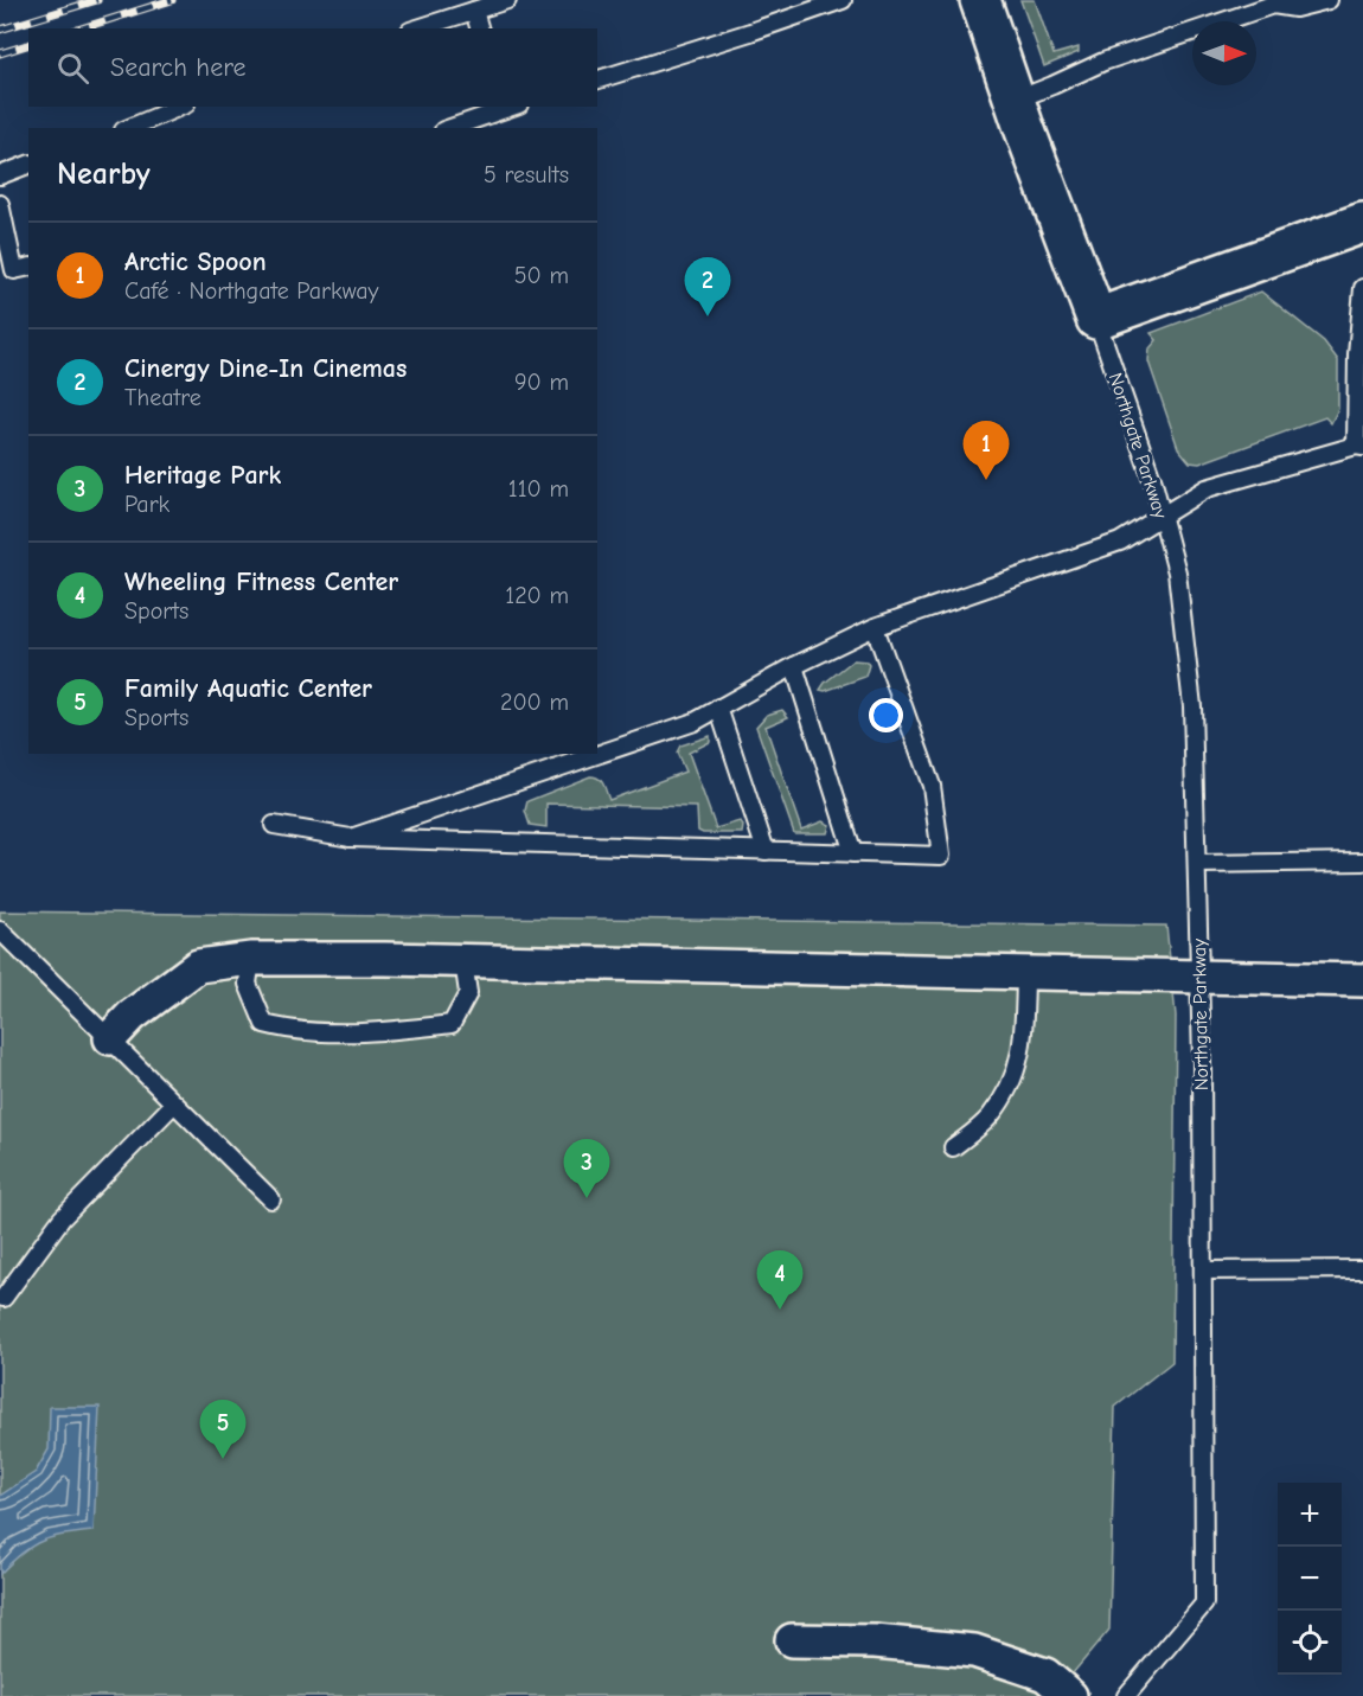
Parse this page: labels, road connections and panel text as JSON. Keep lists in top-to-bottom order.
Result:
{
  "streets": {
    "street": ["Northgate Parkway"]
  },
  "north": "right",
  "page": {
    "search": "Search here",
    "heading": ["Nearby", "5 results"],
    "list": [
      {
        "mark": "1",
        "name": "Arctic Spoon",
        "note": "Café · Northgate Parkway",
        "value": "50 m"
      },
      {
        "mark": "2",
        "name": "Cinergy Dine-In Cinemas",
        "note": "Theatre",
        "value": "90 m"
      },
      {
        "mark": "3",
        "name": "Heritage Park",
        "note": "Park",
        "value": "110 m"
      },
      {
        "mark": "4",
        "name": "Wheeling Fitness Center",
        "note": "Sports",
        "value": "120 m"
      },
      {
        "mark": "5",
        "name": "Family Aquatic Center",
        "note": "Sports",
        "value": "200 m"
      }
    ],
    "pins": [
      "2",
      "1",
      "3",
      "4",
      "5"
    ],
    "map_buttons": ["+", "−"]
  }
}
